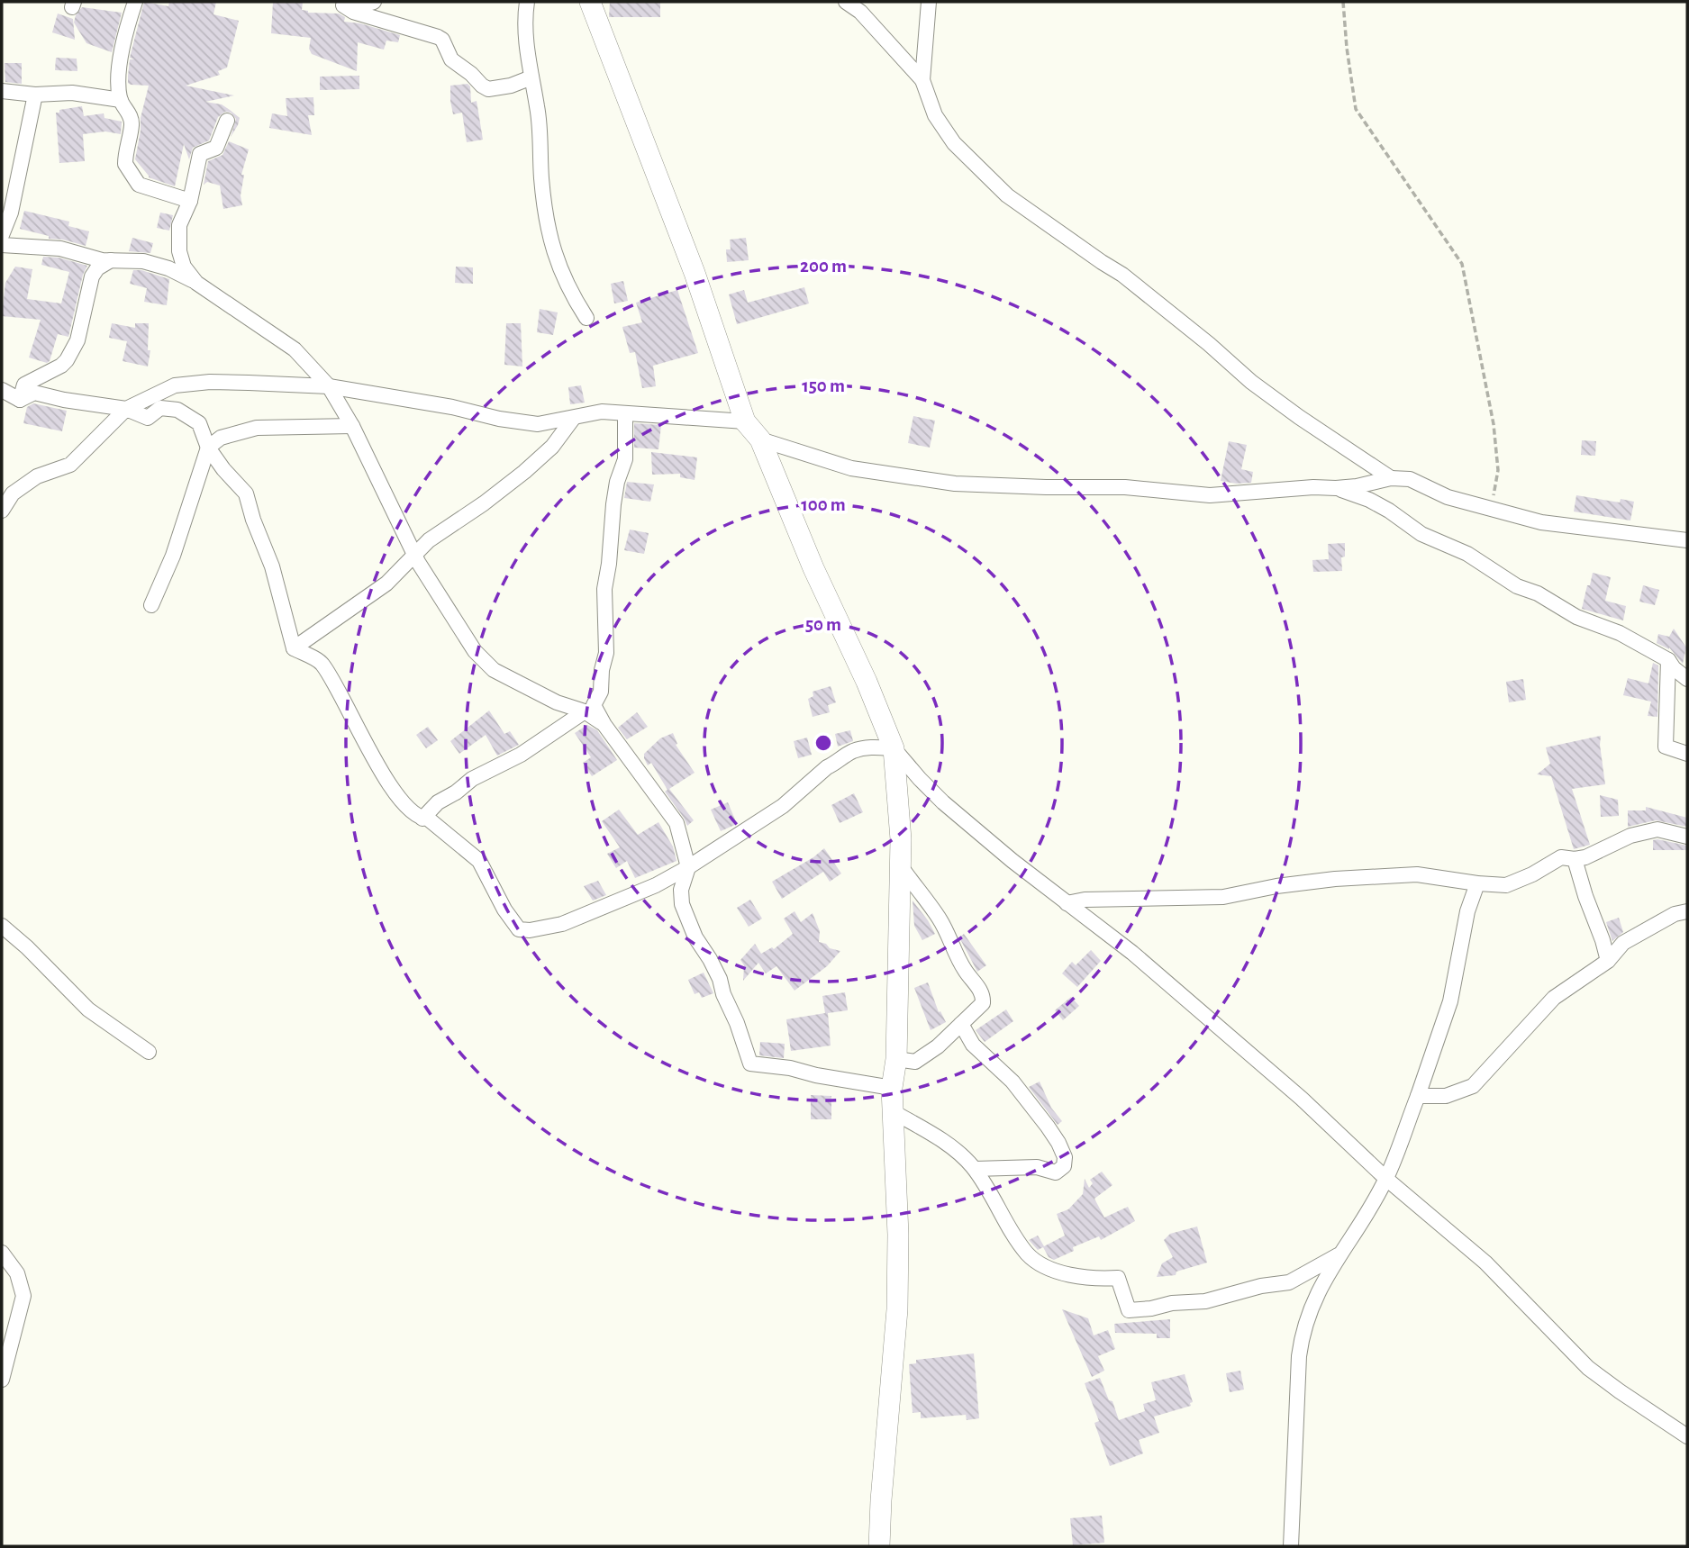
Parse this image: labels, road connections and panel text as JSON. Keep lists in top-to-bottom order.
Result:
{
  "rings": [
    "200 m",
    "150 m",
    "100 m",
    "50 m"
  ]
}
